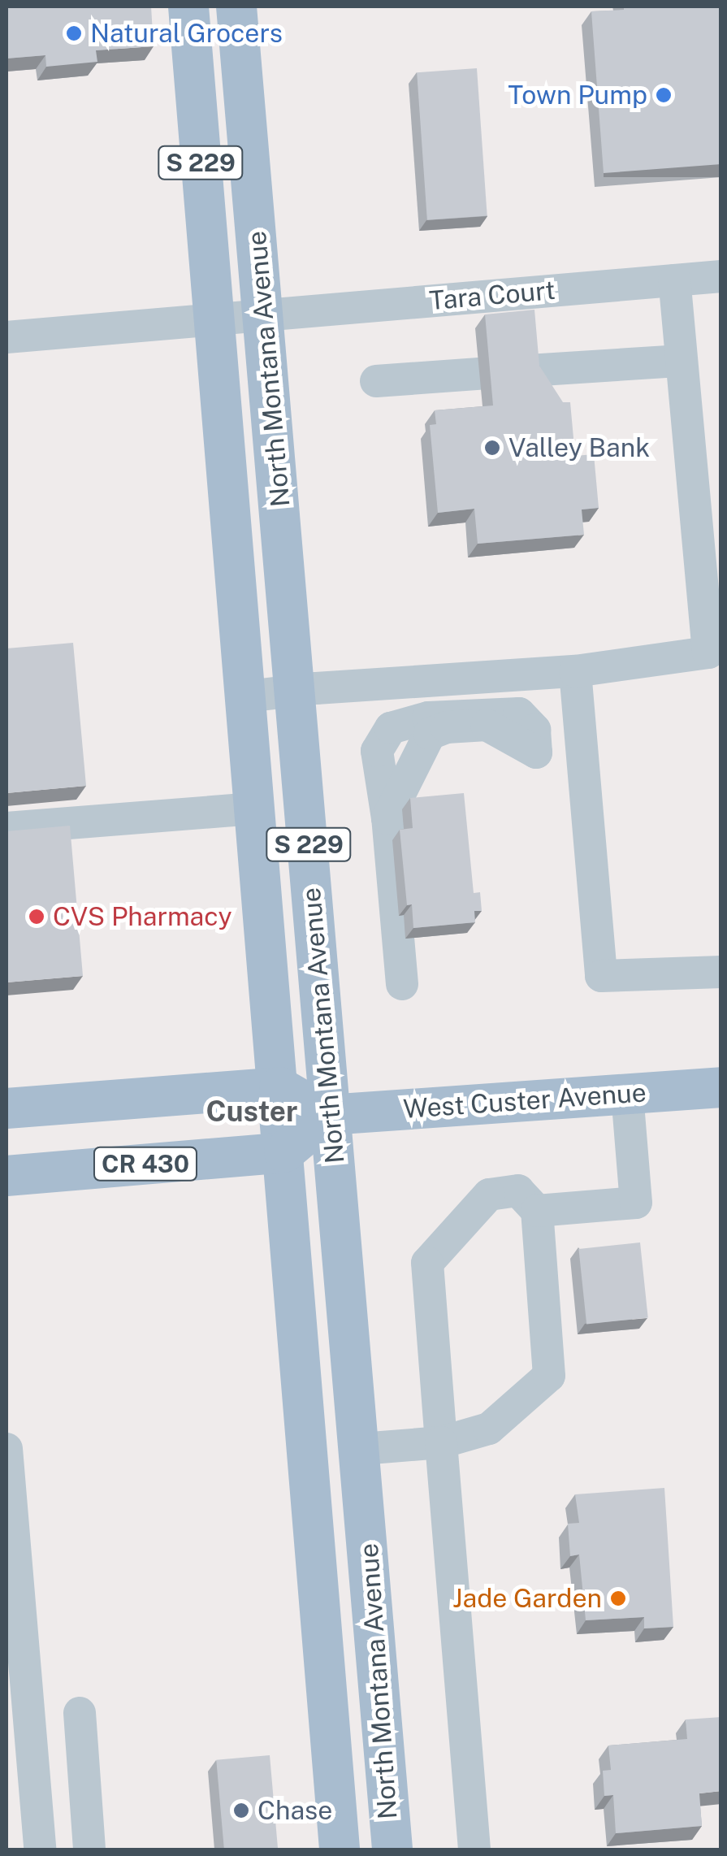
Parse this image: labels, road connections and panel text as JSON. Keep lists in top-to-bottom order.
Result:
{
  "streets": {
    "main road": [
      "S 229",
      "North Montana Avenue",
      "West Custer Avenue",
      "CR 430"
    ],
    "street": ["Tara Court"]
  },
  "crossings": [
    ["Tara Court", "North Montana Avenue"],
    ["North Montana Avenue", "West Custer Avenue"],
    ["North Montana Avenue", "CR 430"]
  ],
  "districts": ["Custer"],
  "places": [
    "Natural Grocers",
    "Town Pump",
    "Valley Bank",
    "CVS Pharmacy",
    "Jade Garden",
    "Chase"
  ]
}
